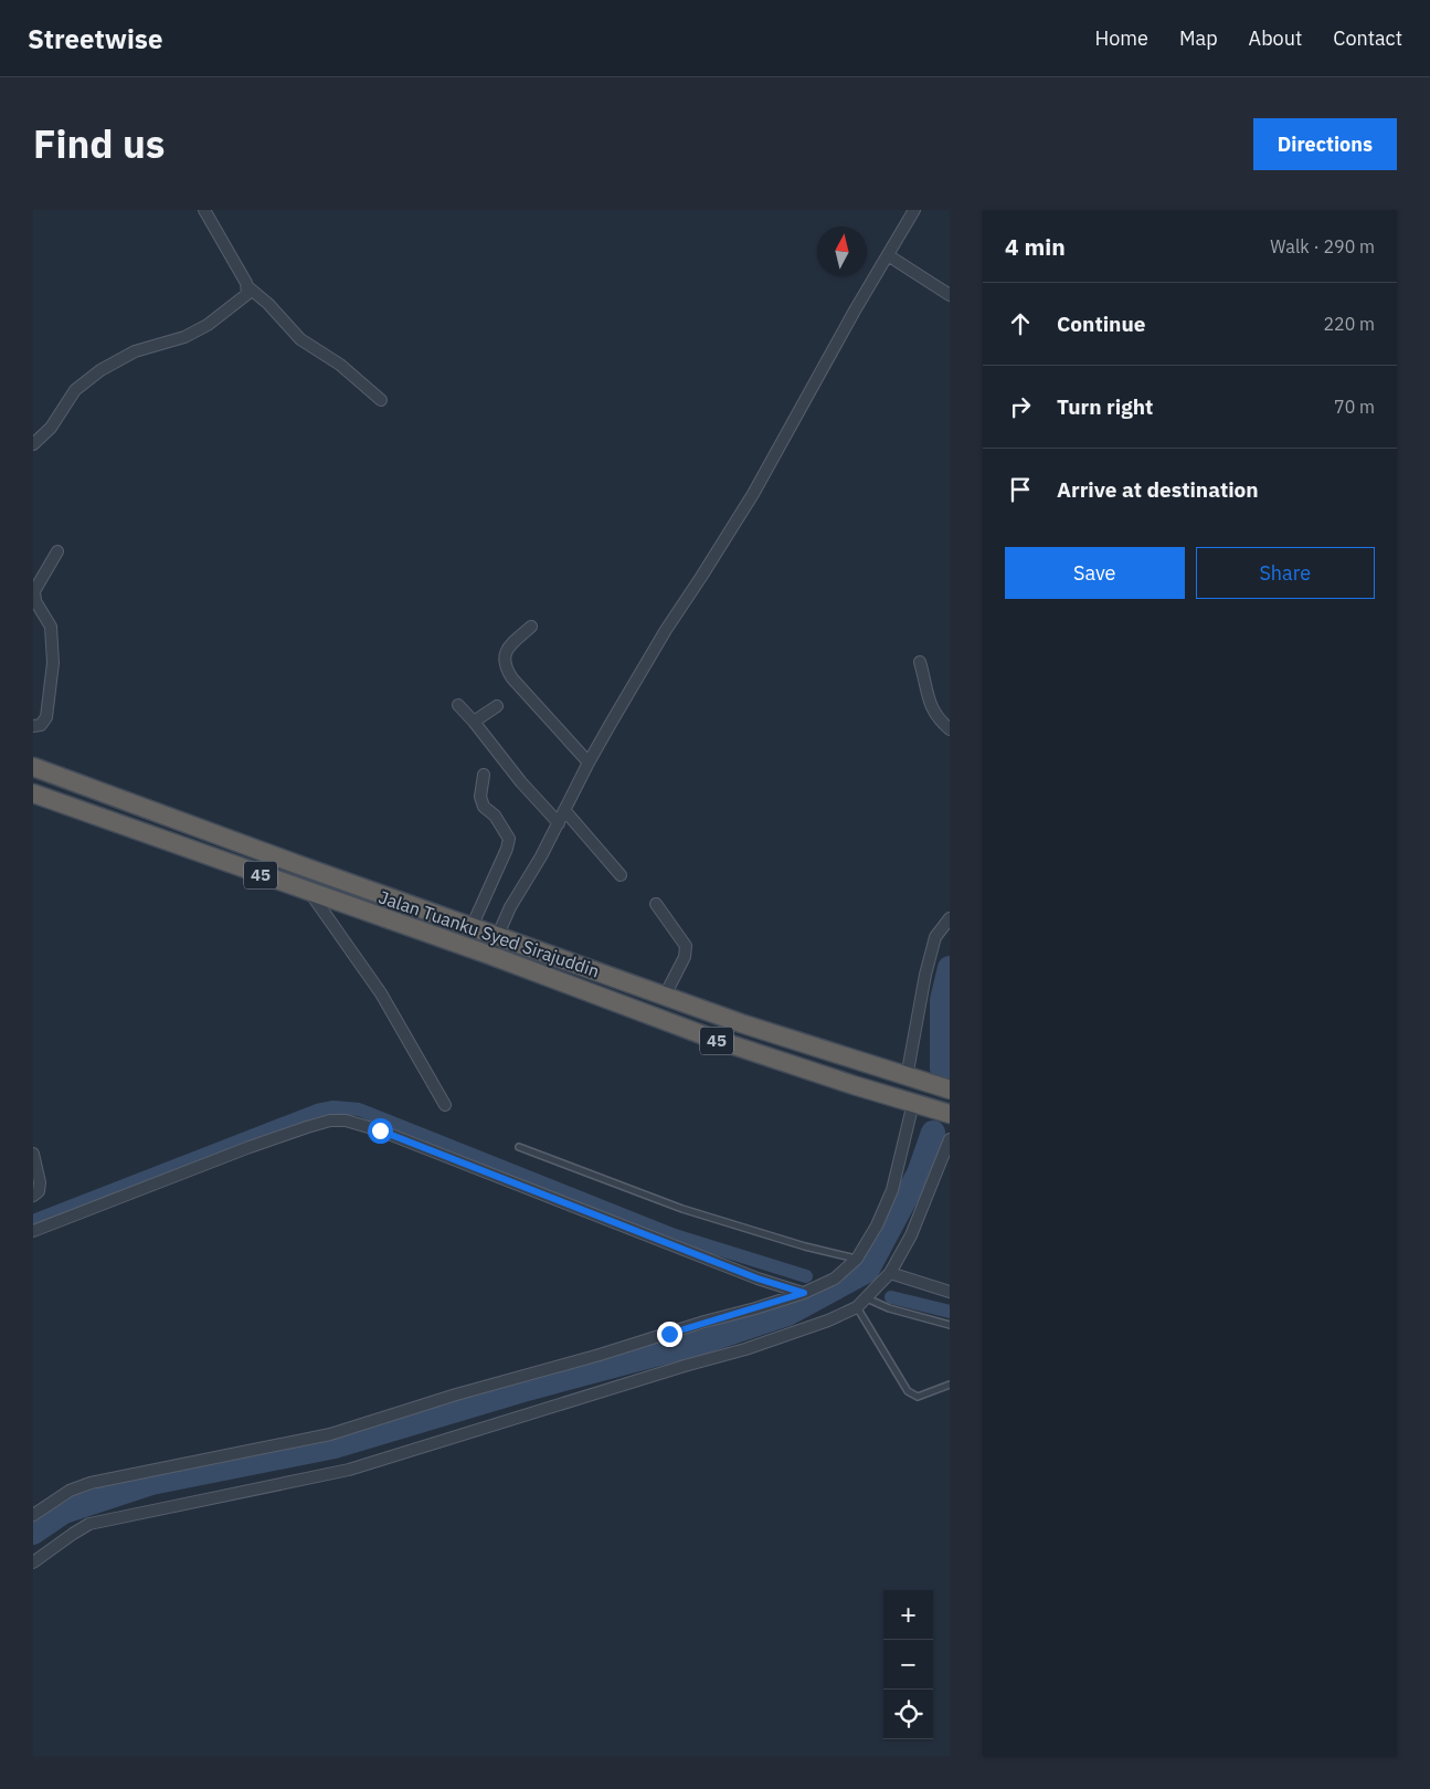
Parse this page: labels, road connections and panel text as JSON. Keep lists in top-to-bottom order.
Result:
{
  "streets": {
    "highway": ["45", "Jalan Tuanku Syed Sirajuddin"]
  },
  "north": "top",
  "page": {
    "header": "Streetwise",
    "nav": [
      "Home",
      "Map",
      "About",
      "Contact"
    ],
    "title": "Find us",
    "buttons": [
      "Directions",
      ["Save", "Share"]
    ],
    "heading": ["4 min", "Walk · 290 m"],
    "list": [
      ["Continue", "220 m"],
      ["Turn right", "70 m"],
      "Arrive at destination"
    ],
    "map_buttons": ["+", "−"]
  }
}
